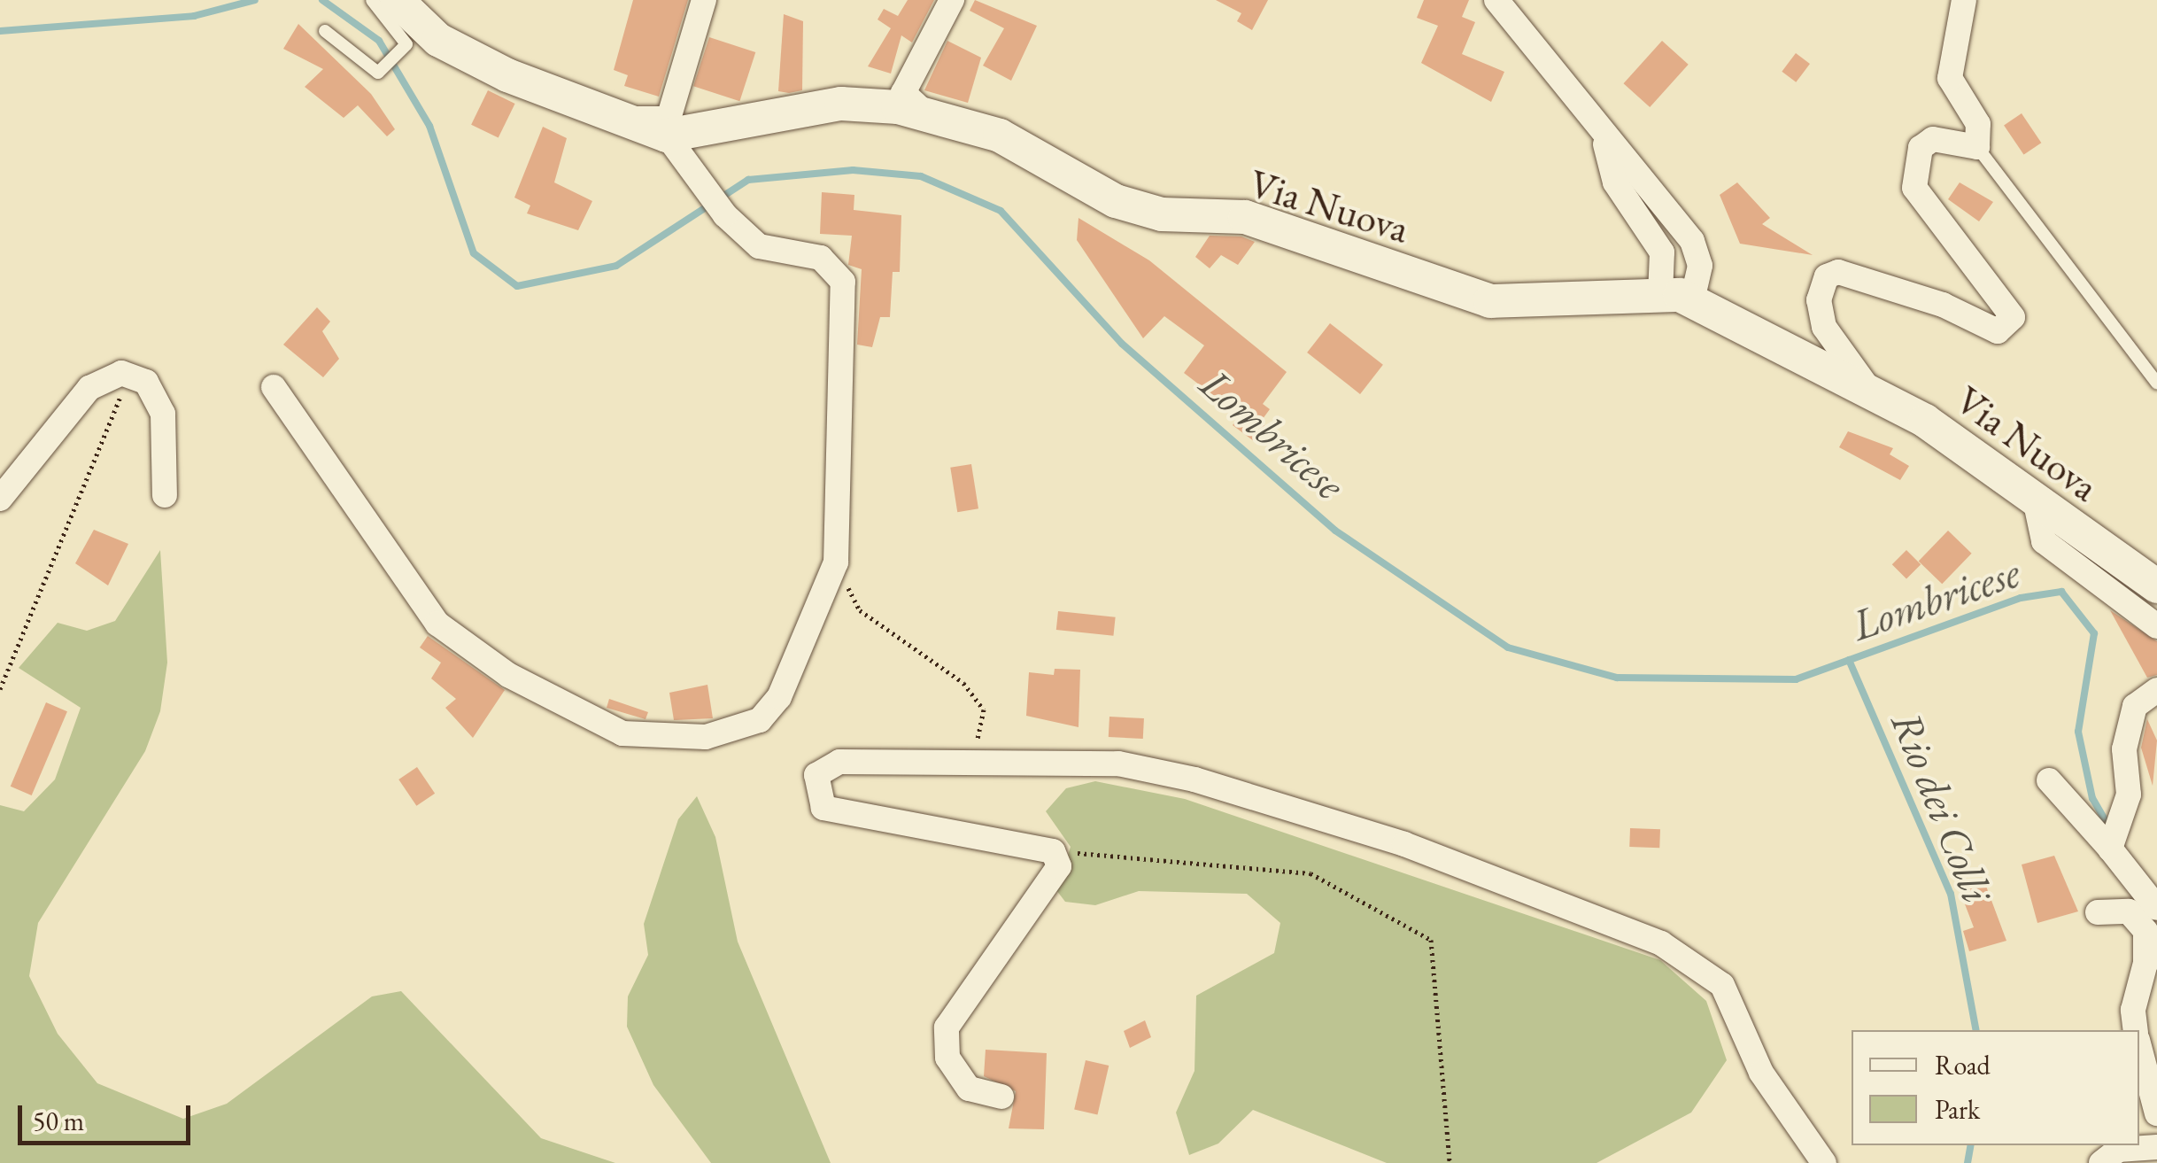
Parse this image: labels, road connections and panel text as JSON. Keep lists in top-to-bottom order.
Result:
{
  "streets": {
    "street": ["Via Nuova"]
  },
  "water": ["Lombricese", "Rio dei Colli"],
  "legend": ["Road", "Park"],
  "scale_bar": "50 m"
}
